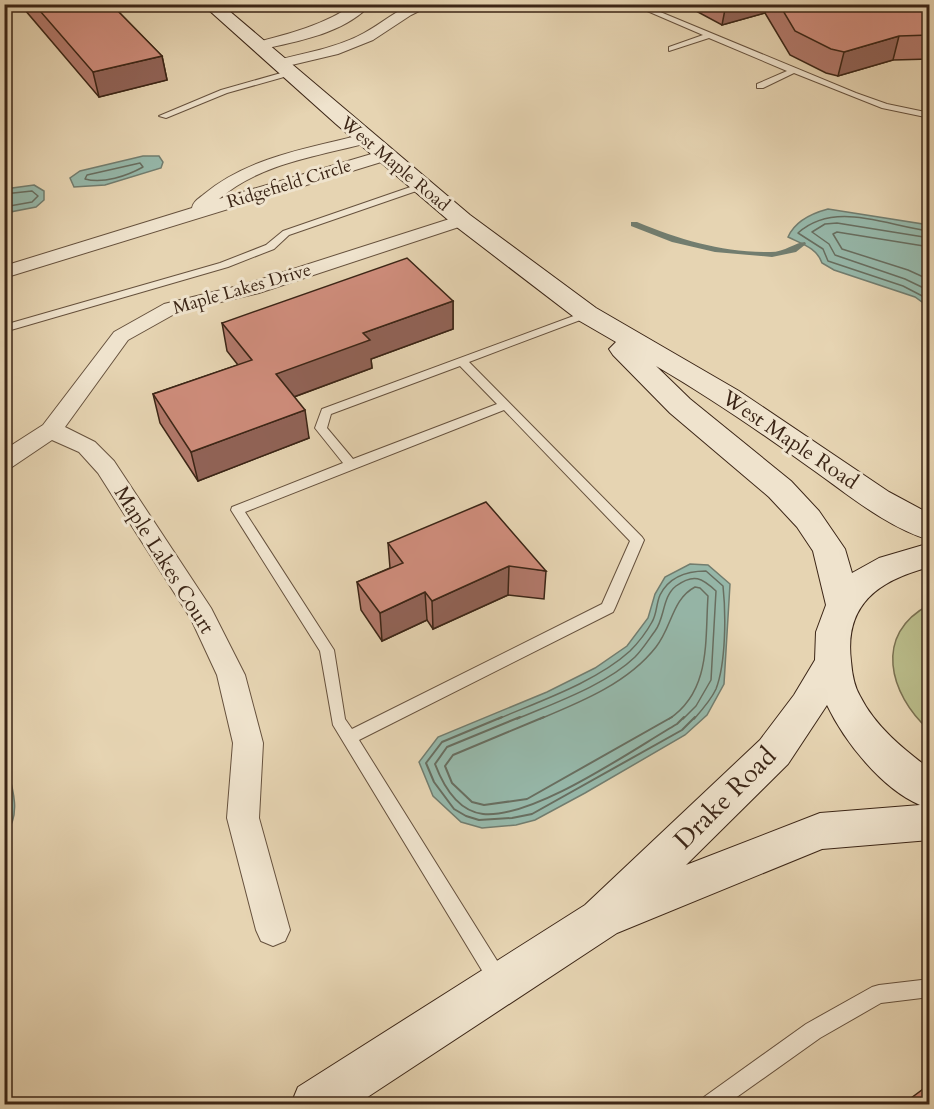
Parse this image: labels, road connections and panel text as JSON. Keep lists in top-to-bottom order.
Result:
{
  "streets": {
    "main road": ["West Maple Road", "Drake Road"],
    "street": ["Ridgefield Circle", "Maple Lakes Drive", "Maple Lakes Court"]
  },
  "crossings": [
    ["West Maple Road", "Ridgefield Circle"],
    ["West Maple Road", "Maple Lakes Drive"],
    ["Maple Lakes Drive", "Maple Lakes Court"]
  ]
}
